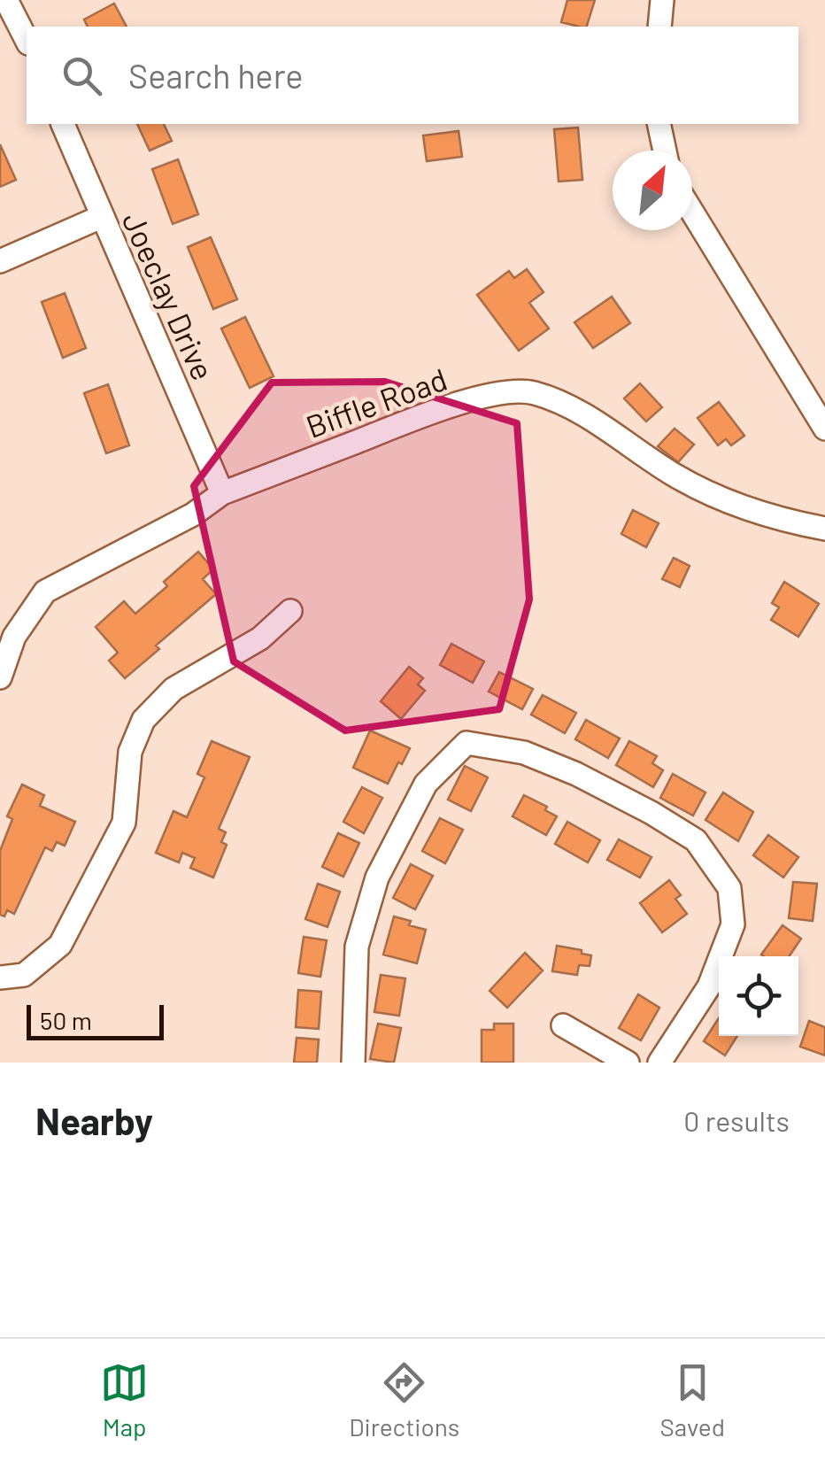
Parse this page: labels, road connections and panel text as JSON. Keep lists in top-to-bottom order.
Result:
{
  "streets": {
    "street": ["Joeclay Drive", "Biffle Road"]
  },
  "crossings": [
    ["Joeclay Drive", "Biffle Road"]
  ],
  "scale_bar": "50 m",
  "north": "top right",
  "page": {
    "search": "Search here",
    "scale": "50 m",
    "heading": ["Nearby", "0 results"],
    "nav": ["Map", "Directions", "Saved"]
  }
}
